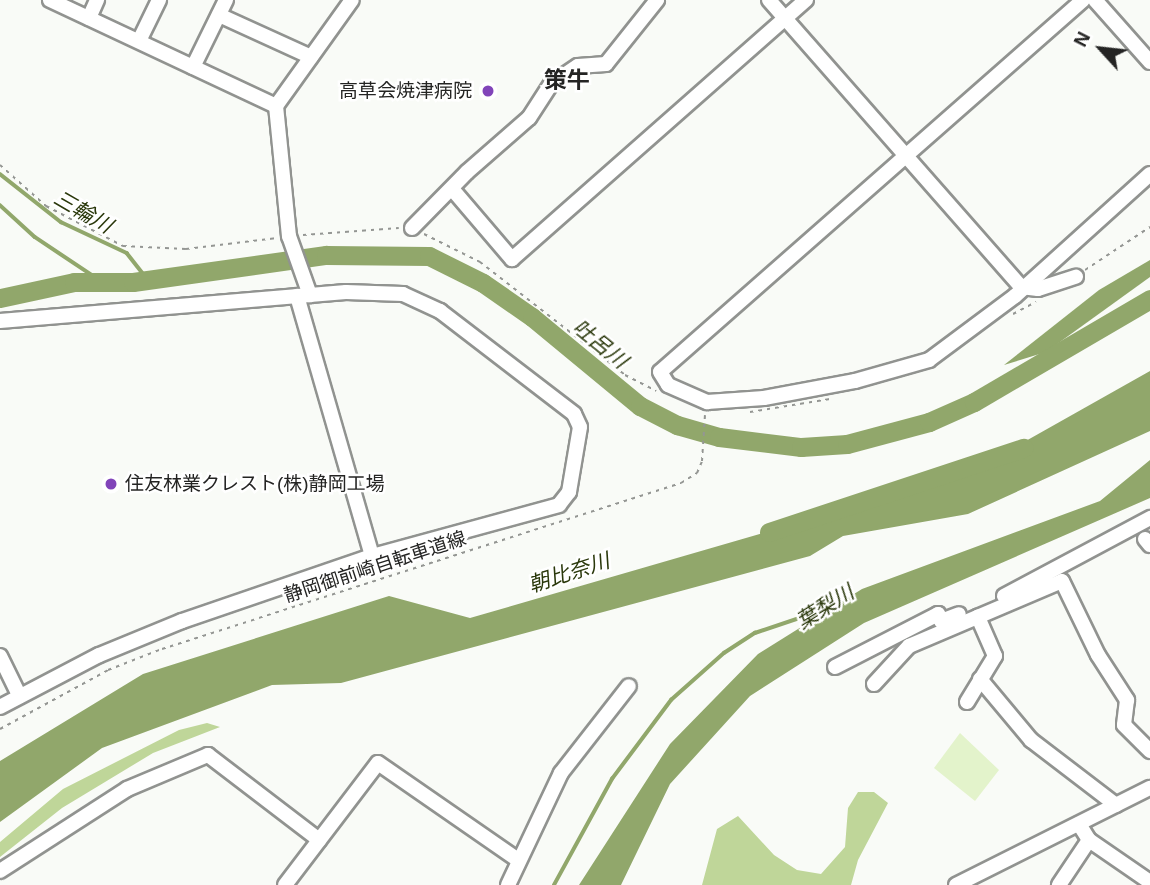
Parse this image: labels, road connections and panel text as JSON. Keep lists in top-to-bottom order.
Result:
{
  "streets": {
    "path": ["静岡御前崎自転車道線"]
  },
  "districts": ["策牛"],
  "water": [
    "三輪川",
    "吐呂川",
    "朝比奈川",
    "葉梨川"
  ],
  "places": ["高草会焼津病院", "住友林業クレスト(株)静岡工場"],
  "north": "top left"
}
